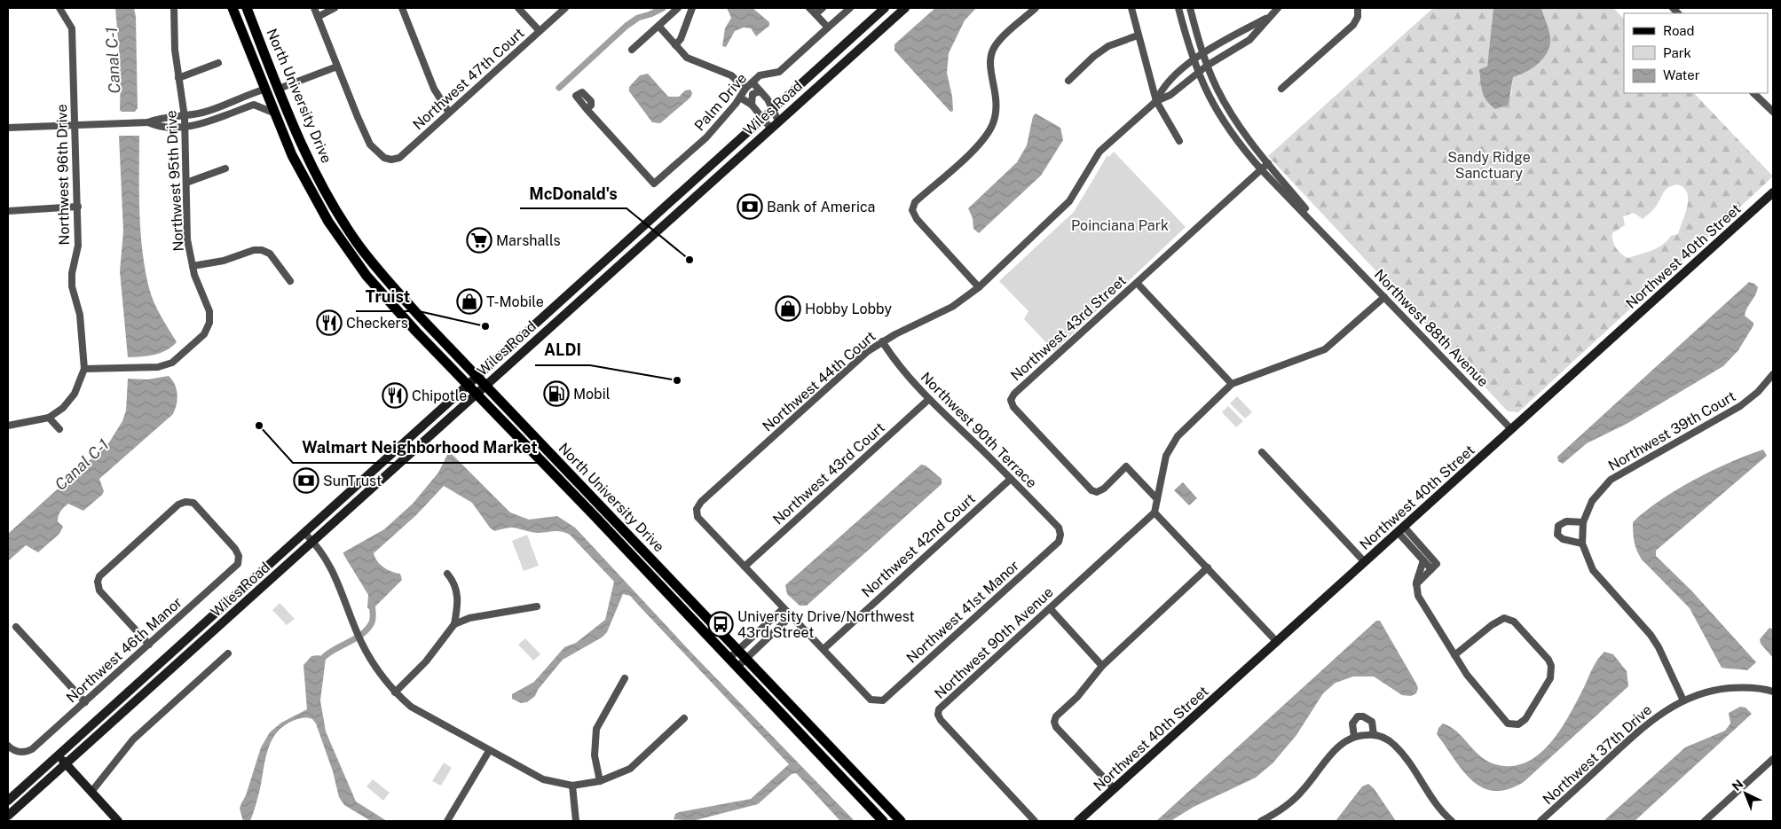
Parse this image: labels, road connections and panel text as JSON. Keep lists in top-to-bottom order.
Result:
{
  "streets": {
    "main road": ["North University Drive", "Wiles Road", "Northwest 40th Street"],
    "street": [
      "Northwest 47th Court",
      "Palm Drive",
      "Northwest 96th Drive",
      "Northwest 95th Drive",
      "Northwest 43rd Street",
      "Northwest 88th Avenue",
      "Northwest 44th Court",
      "Northwest 90th Terrace",
      "Northwest 39th Court",
      "Northwest 43rd Court",
      "Northwest 42nd Court",
      "Northwest 41st Manor",
      "Northwest 90th Avenue",
      "Northwest 46th Manor",
      "Northwest 37th Drive"
    ]
  },
  "crossings": [
    ["North University Drive", "Wiles Road"],
    ["Northwest 96th Drive", "Northwest 95th Drive"],
    ["Northwest 40th Street", "Northwest 88th Avenue"],
    ["Northwest 43rd Street", "Northwest 88th Avenue"],
    ["Northwest 88th Avenue", "Northwest 44th Court"],
    ["Northwest 44th Court", "Northwest 90th Terrace"],
    ["Northwest 44th Court", "Northwest 43rd Court"],
    ["Northwest 90th Terrace", "Northwest 43rd Court"],
    ["Northwest 90th Terrace", "Northwest 42nd Court"],
    ["Northwest 90th Terrace", "Northwest 41st Manor"],
    ["Northwest 42nd Court", "Northwest 41st Manor"]
  ],
  "water": ["Canal C-1"],
  "parks": ["Sandy Ridge Sanctuary", "Poinciana Park"],
  "places": {
    "bank": ["Bank of America", "SunTrust"],
    "supermarket": ["Marshalls"],
    "other": [
      "McDonald's",
      "Truist",
      "ALDI",
      "Walmart Neighborhood Market"
    ],
    "shop": ["T-Mobile", "Hobby Lobby"],
    "restaurant": ["Checkers", "Chipotle"],
    "fuel station": ["Mobil"],
    "bus stop": ["University Drive/Northwest 43rd Street"]
  },
  "legend": ["Road", "Park", "Water"],
  "north": "top left"
}
